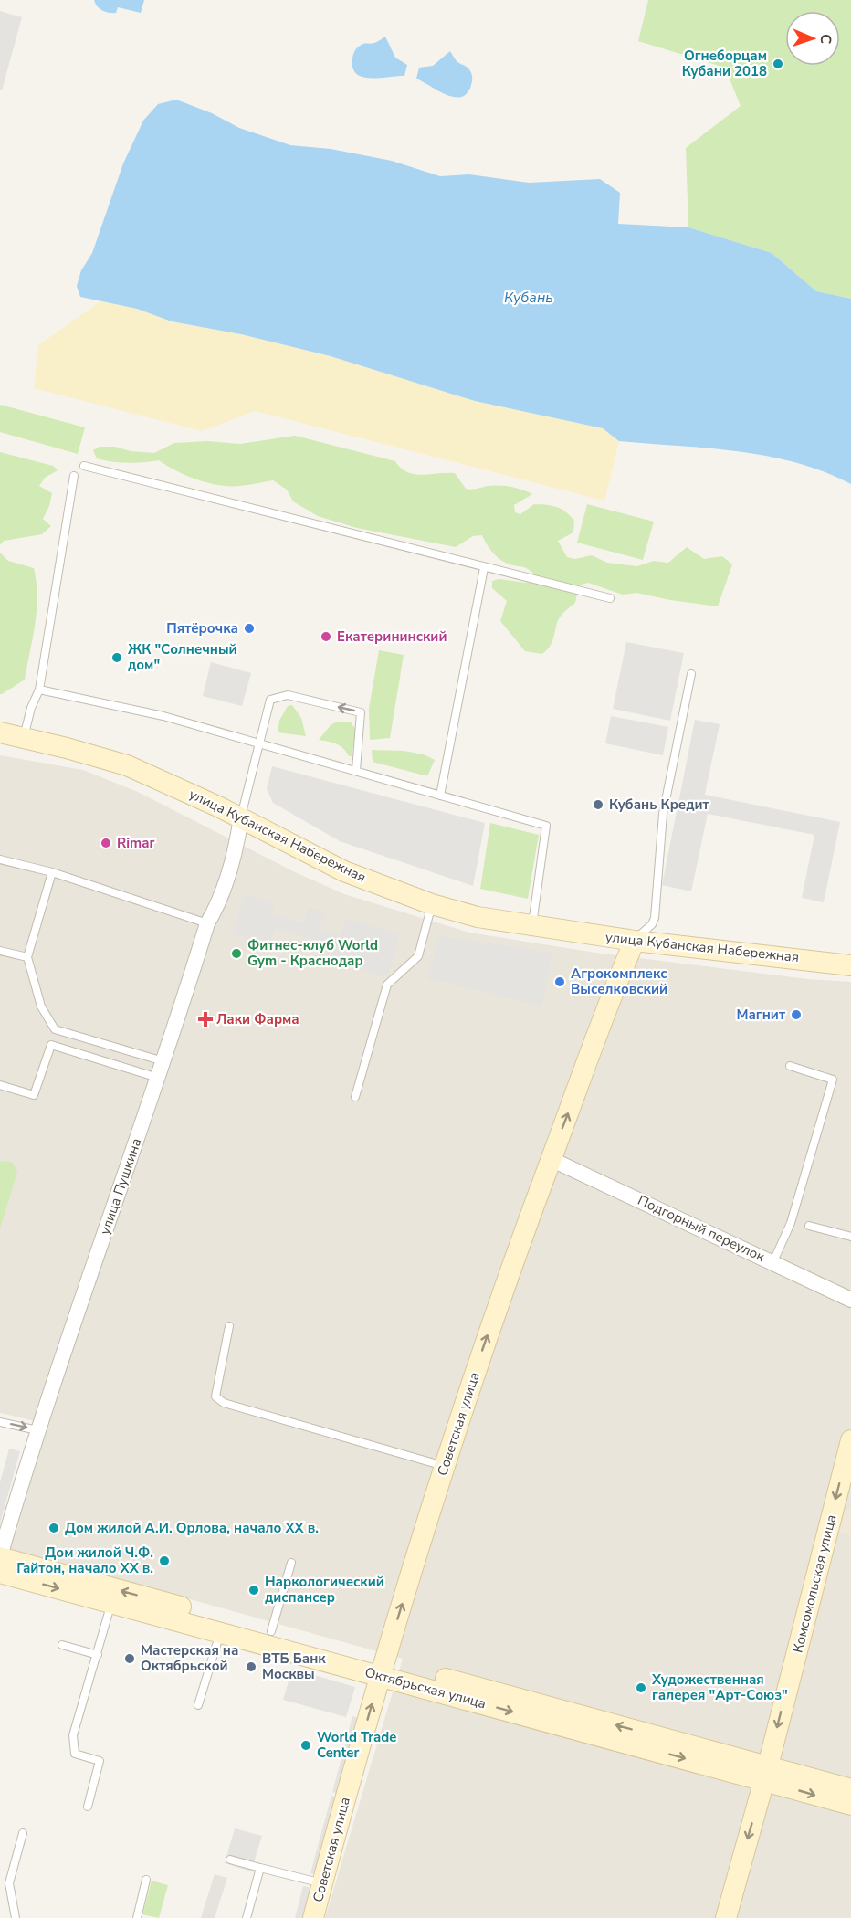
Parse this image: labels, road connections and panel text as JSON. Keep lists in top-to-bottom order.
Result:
{
  "streets": {
    "street": [
      "улица Кубанская Набережная",
      "улица Пушкина",
      "Подгорный переулок",
      "Советская улица",
      "Комсомольская улица",
      "Октябрьская улица"
    ]
  },
  "crossings": [
    ["улица Кубанская Набережная", "улица Пушкина"],
    ["улица Кубанская Набережная", "Советская улица"],
    ["улица Пушкина", "Октябрьская улица"],
    ["Подгорный переулок", "Советская улица"],
    ["Советская улица", "Октябрьская улица"],
    ["Комсомольская улица", "Октябрьская улица"]
  ],
  "one_way": ["Советская улица", "Комсомольская улица"],
  "water": ["Кубань"],
  "places": {
    "other": [
      "Огнеборцам Кубани 2018",
      "Пятёрочка",
      "Екатерининский",
      "ЖК \"Солнечный дом\"",
      "Кубань Кредит",
      "Rimar",
      "Фитнес-клуб World Gym - Краснодар",
      "Агрокомплекс Выселковский",
      "Магнит",
      "Дом жилой А.И. Орлова, начало XX в.",
      "Дом жилой Ч.Ф. Гайтон, начало XX в.",
      "Наркологический диспансер",
      "Мастерская на Октябрьской",
      "ВТБ Банк Москвы",
      "Художественная галерея \"Арт-Союз\"",
      "World Trade Center"
    ],
    "health": ["Лаки Фарма"]
  },
  "north": "right"
}
